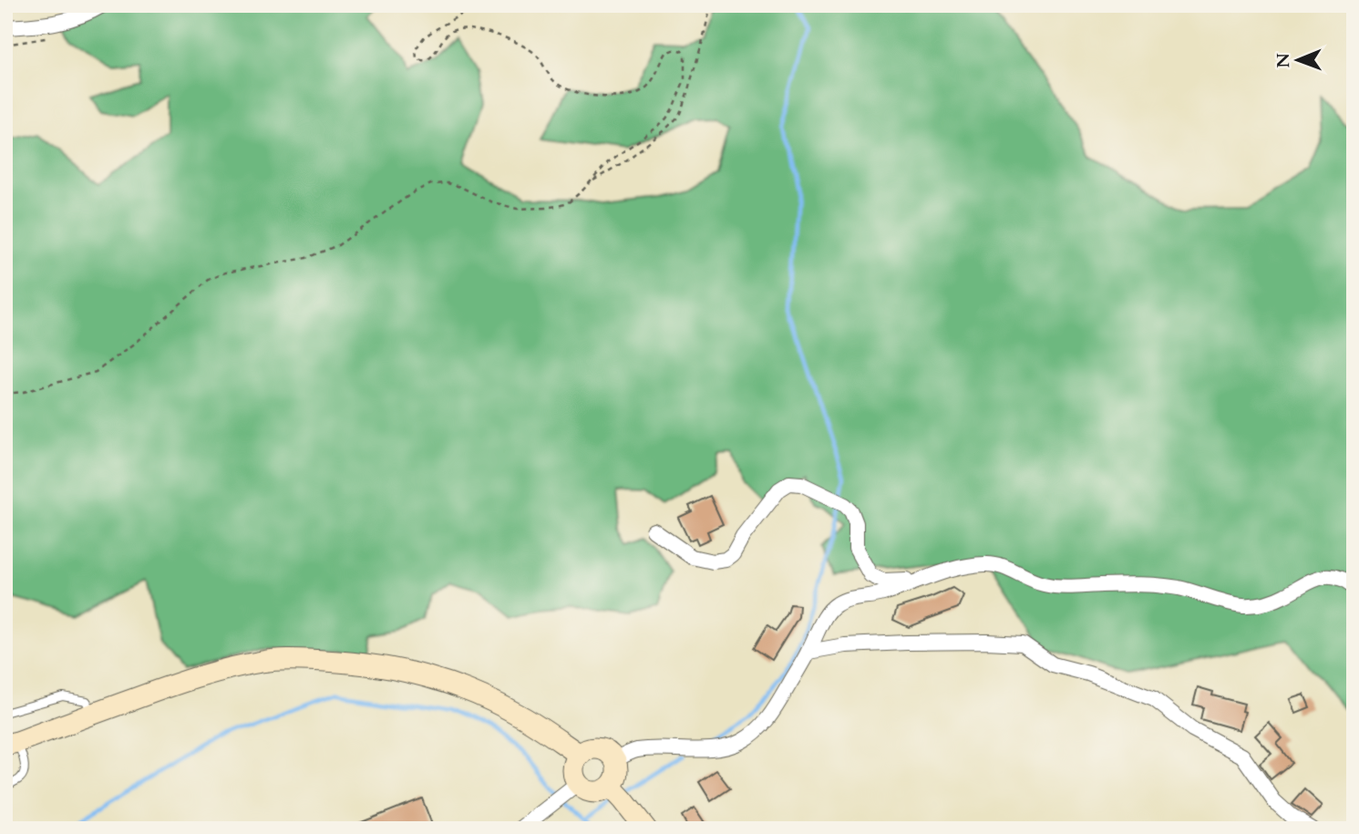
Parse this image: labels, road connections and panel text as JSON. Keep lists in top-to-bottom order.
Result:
{
  "north": "left"
}
